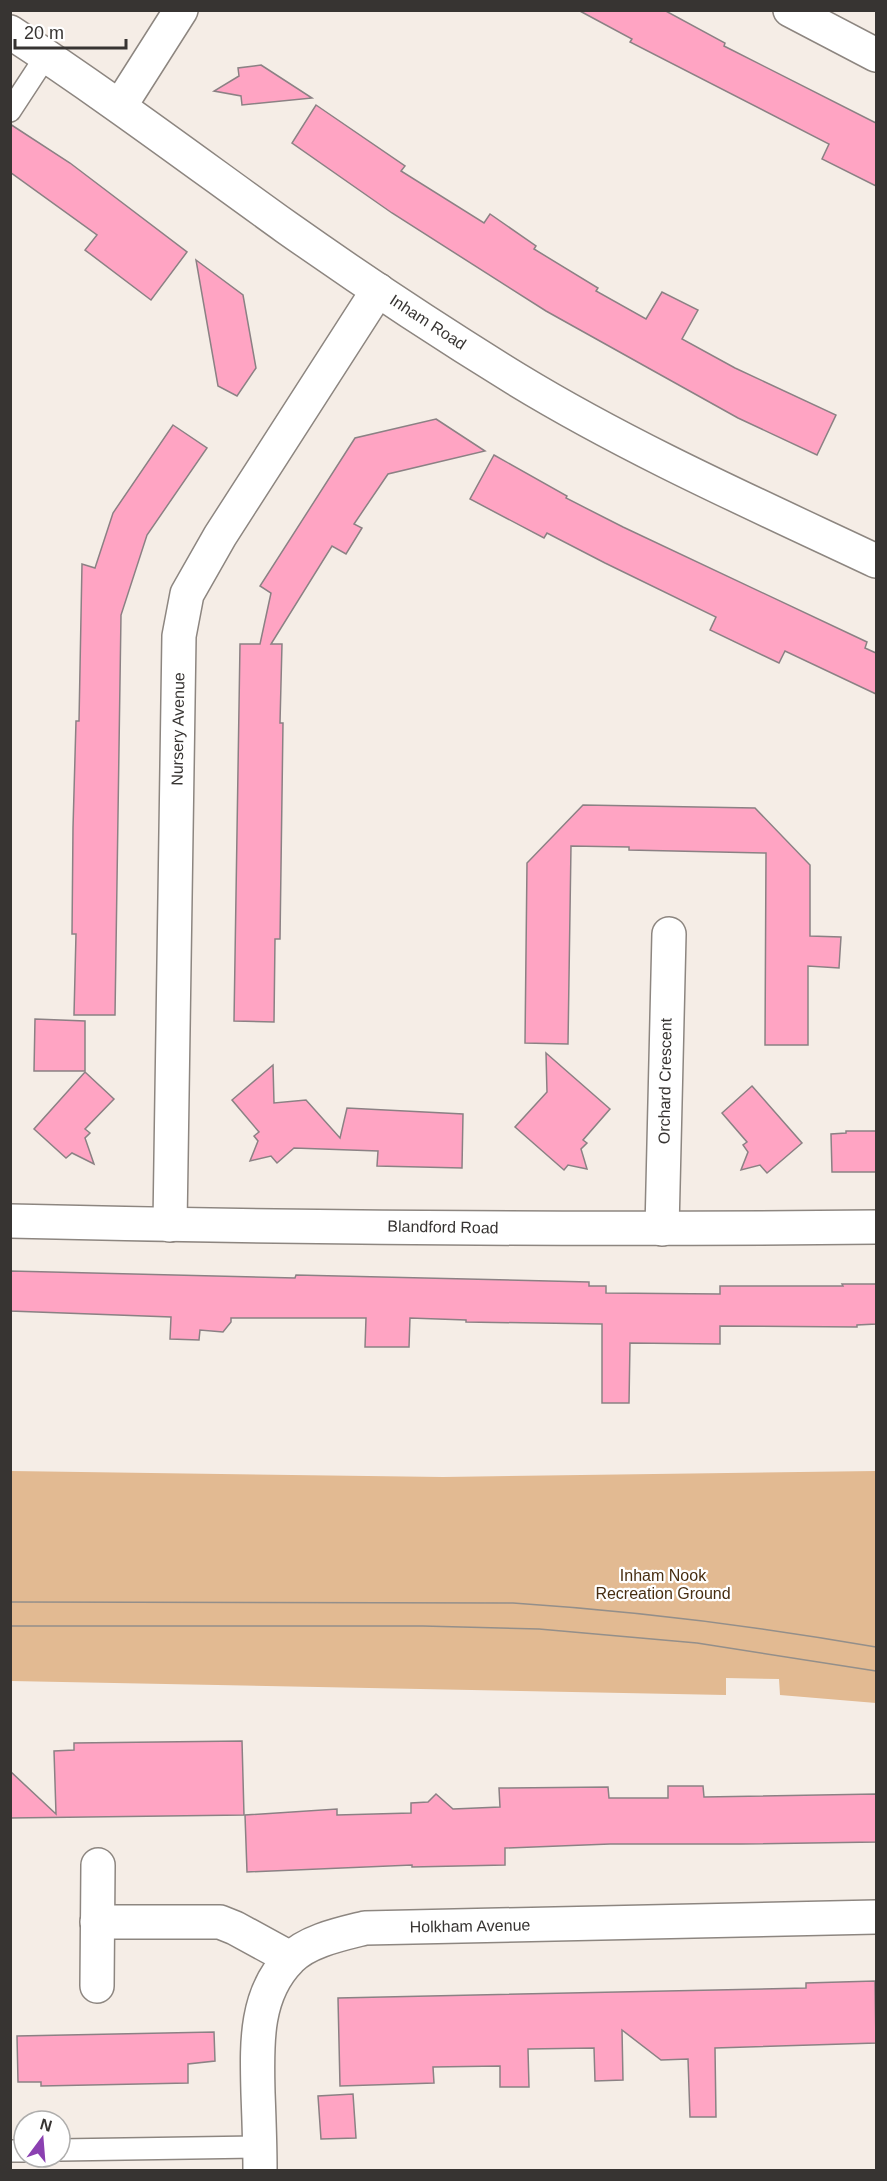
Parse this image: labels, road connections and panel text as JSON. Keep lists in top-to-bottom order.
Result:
{
  "streets": {
    "street": [
      "Inham Road",
      "Nursery Avenue",
      "Orchard Crescent",
      "Blandford Road",
      "Holkham Avenue"
    ]
  },
  "crossings": [
    ["Inham Road", "Nursery Avenue"],
    ["Nursery Avenue", "Blandford Road"],
    ["Orchard Crescent", "Blandford Road"]
  ],
  "parks": ["Inham Nook Recreation Ground"],
  "scale_bar": "20 m",
  "north": "top"
}
